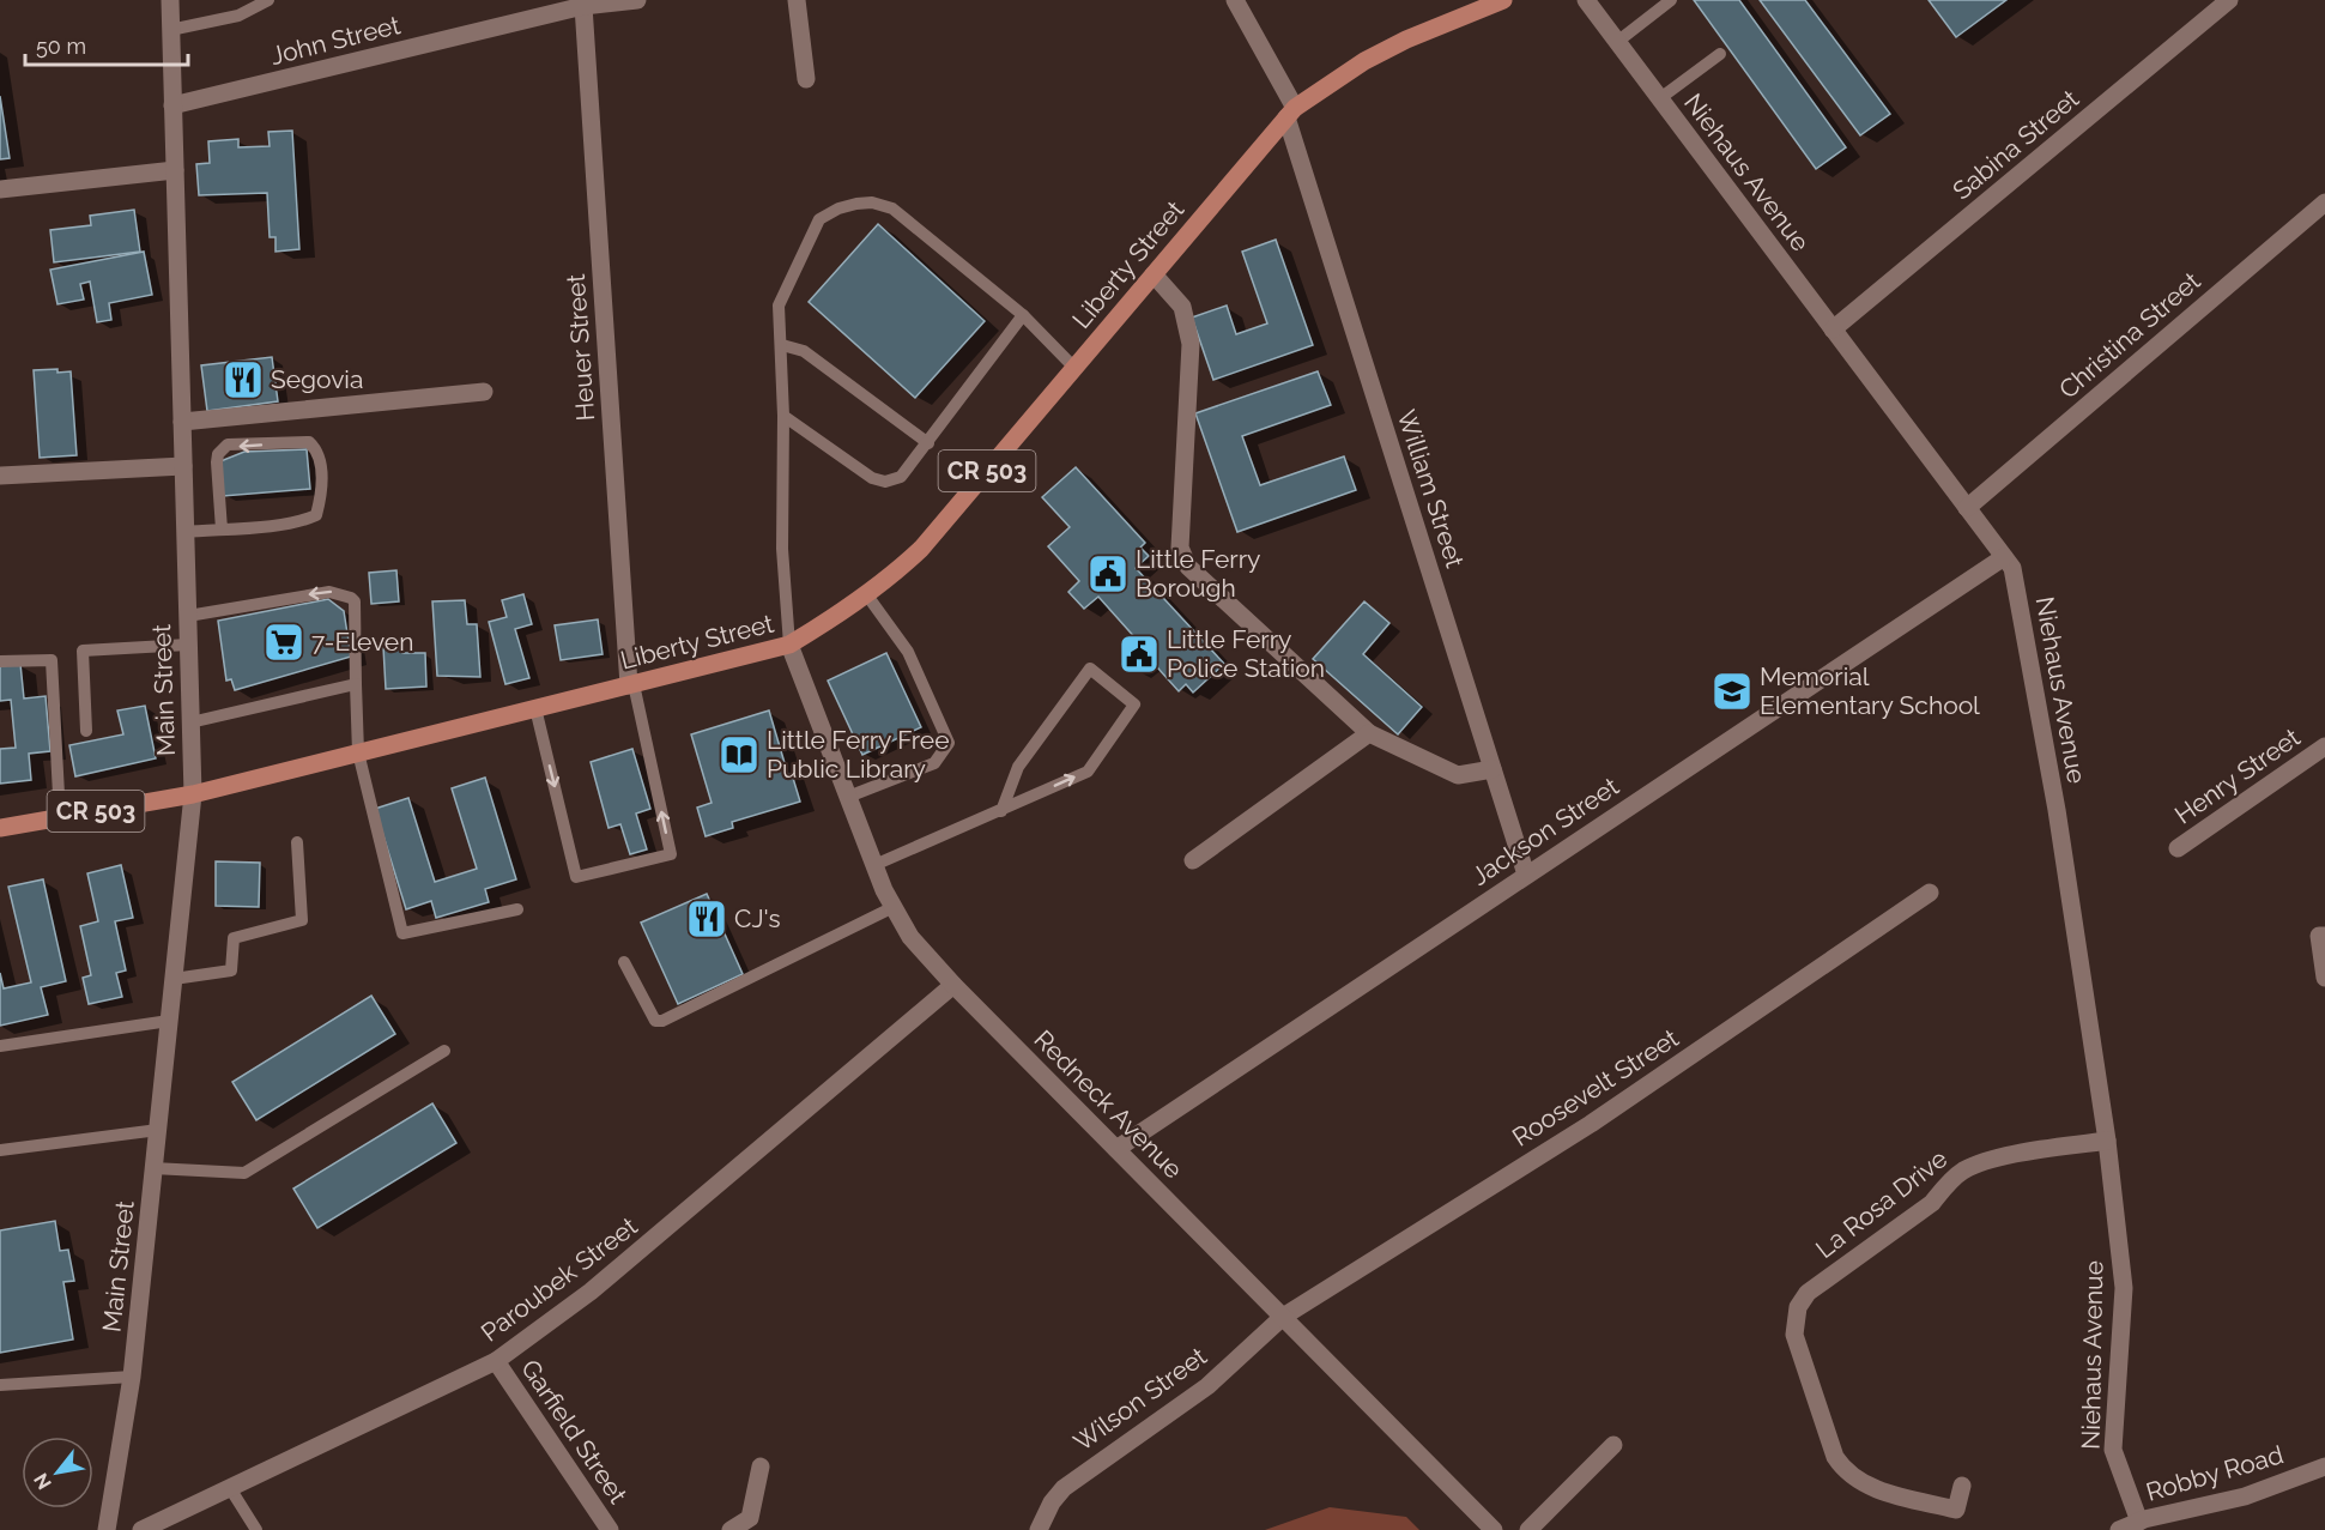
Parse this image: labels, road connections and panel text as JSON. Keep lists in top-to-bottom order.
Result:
{
  "streets": {
    "main road": ["Liberty Street", "CR 503"],
    "street": [
      "John Street",
      "Sabina Street",
      "Niehaus Avenue",
      "Christina Street",
      "Heuer Street",
      "William Street",
      "Main Street",
      "Henry Street",
      "Jackson Street",
      "Roosevelt Street",
      "Redneck Avenue",
      "La Rosa Drive",
      "Paroubek Street",
      "Wilson Street",
      "Garfield Street",
      "Robby Road"
    ]
  },
  "crossings": [
    ["John Street", "Heuer Street"],
    ["John Street", "Main Street"],
    ["Sabina Street", "Niehaus Avenue"],
    ["Niehaus Avenue", "Christina Street"],
    ["Niehaus Avenue", "Jackson Street"],
    ["Niehaus Avenue", "La Rosa Drive"],
    ["Niehaus Avenue", "Robby Road"],
    ["Liberty Street", "Heuer Street"],
    ["Liberty Street", "William Street"],
    ["Liberty Street", "Main Street"],
    ["Liberty Street", "Redneck Avenue"],
    ["William Street", "Jackson Street"],
    ["Jackson Street", "Redneck Avenue"],
    ["Roosevelt Street", "Redneck Avenue"],
    ["Roosevelt Street", "Wilson Street"],
    ["Redneck Avenue", "Paroubek Street"],
    ["Redneck Avenue", "Wilson Street"],
    ["Paroubek Street", "Garfield Street"]
  ],
  "places": {
    "restaurant": ["Segovia", "CJ's"],
    "public building": ["Little Ferry Borough", "Little Ferry Police Station"],
    "supermarket": ["7-Eleven"],
    "school or university": ["Memorial Elementary School"],
    "library": ["Little Ferry Free Public Library"]
  },
  "scale_bar": "50 m",
  "north": "bottom left"
}
